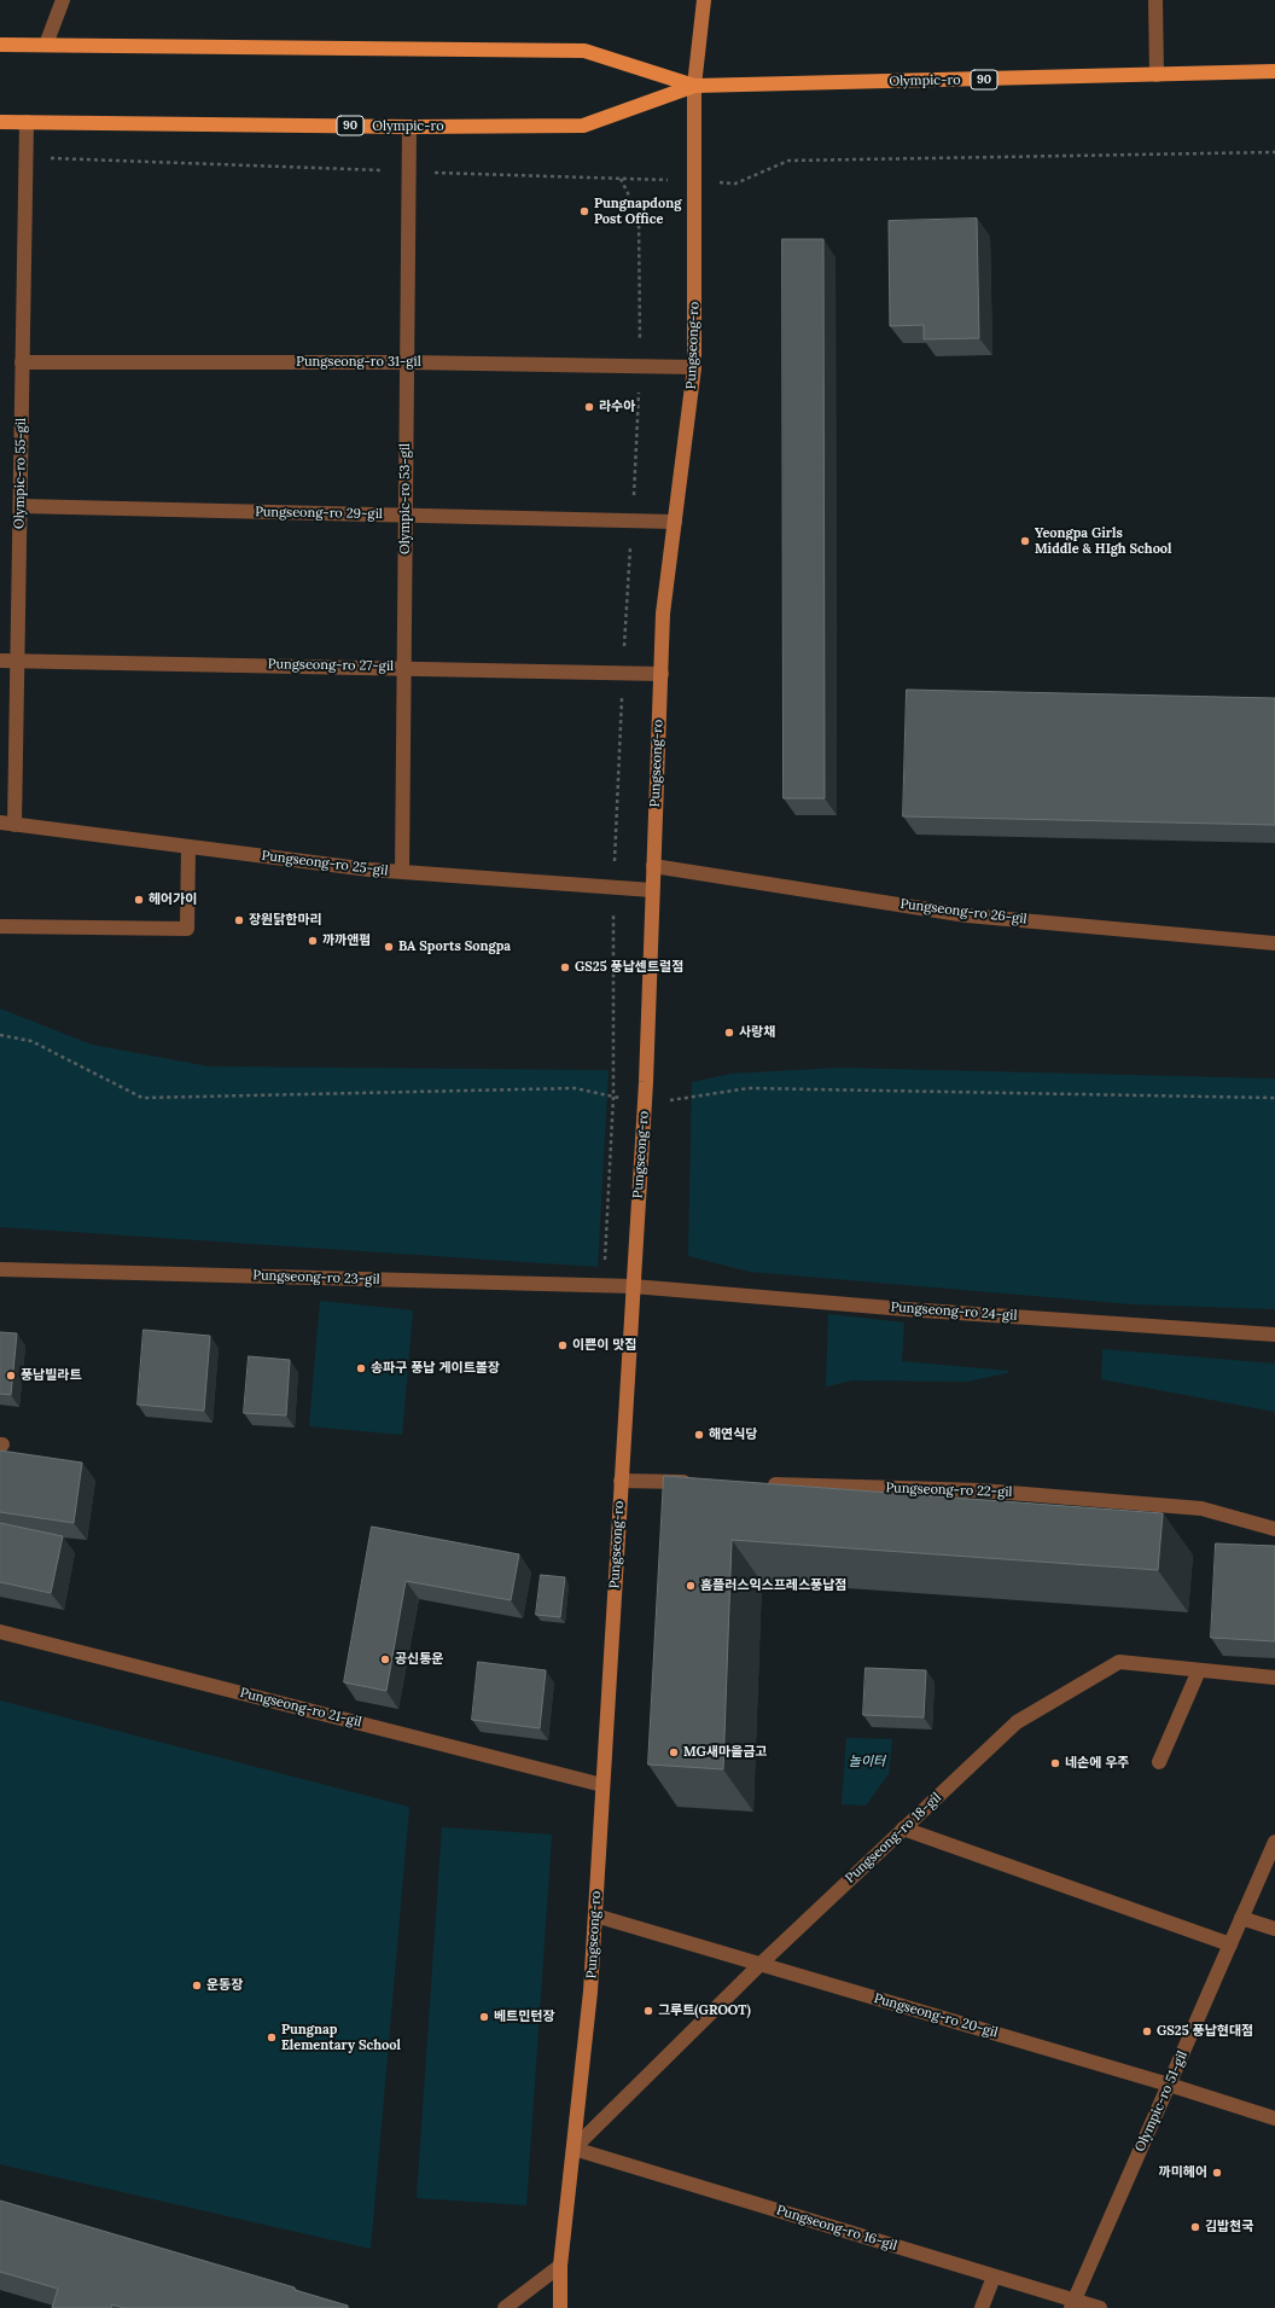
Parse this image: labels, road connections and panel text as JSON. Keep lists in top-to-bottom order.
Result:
{
  "streets": {
    "main road": ["90", "Olympic-ro"],
    "street": [
      "Pungseong-ro",
      "Pungseong-ro 31-gil",
      "Olympic-ro 55-gil",
      "Olympic-ro 53-gil",
      "Pungseong-ro 29-gil",
      "Pungseong-ro 27-gil",
      "Pungseong-ro 25-gil",
      "Pungseong-ro 26-gil",
      "Pungseong-ro 23-gil",
      "Pungseong-ro 24-gil",
      "Pungseong-ro 22-gil",
      "Pungseong-ro 21-gil",
      "Pungseong-ro 18-gil",
      "Pungseong-ro 20-gil",
      "Olympic-ro 51-gil",
      "Pungseong-ro 16-gil"
    ]
  },
  "crossings": [
    ["Olympic-ro", "Pungseong-ro"],
    ["Olympic-ro", "Olympic-ro 55-gil"],
    ["Olympic-ro", "Olympic-ro 53-gil"],
    ["Pungseong-ro", "Pungseong-ro 31-gil"],
    ["Pungseong-ro", "Pungseong-ro 29-gil"],
    ["Pungseong-ro", "Pungseong-ro 27-gil"],
    ["Pungseong-ro", "Pungseong-ro 25-gil"],
    ["Pungseong-ro", "Pungseong-ro 26-gil"],
    ["Pungseong-ro", "Pungseong-ro 23-gil"],
    ["Pungseong-ro", "Pungseong-ro 24-gil"],
    ["Pungseong-ro", "Pungseong-ro 21-gil"],
    ["Pungseong-ro", "Pungseong-ro 18-gil"],
    ["Pungseong-ro", "Pungseong-ro 20-gil"],
    ["Pungseong-ro", "Pungseong-ro 16-gil"],
    ["Pungseong-ro 31-gil", "Olympic-ro 55-gil"],
    ["Pungseong-ro 31-gil", "Olympic-ro 53-gil"],
    ["Olympic-ro 55-gil", "Pungseong-ro 29-gil"],
    ["Olympic-ro 55-gil", "Pungseong-ro 27-gil"],
    ["Olympic-ro 55-gil", "Pungseong-ro 25-gil"],
    ["Olympic-ro 53-gil", "Pungseong-ro 29-gil"],
    ["Olympic-ro 53-gil", "Pungseong-ro 27-gil"],
    ["Olympic-ro 53-gil", "Pungseong-ro 25-gil"],
    ["Pungseong-ro 23-gil", "Pungseong-ro 24-gil"],
    ["Pungseong-ro 18-gil", "Pungseong-ro 20-gil"],
    ["Pungseong-ro 18-gil", "Pungseong-ro 16-gil"],
    ["Pungseong-ro 20-gil", "Olympic-ro 51-gil"],
    ["Olympic-ro 51-gil", "Pungseong-ro 16-gil"]
  ],
  "parks": ["놀이터"],
  "places": [
    "Pungnapdong Post Office",
    "라수아",
    "Yeongpa Girls Middle & HIgh School",
    "헤어가이",
    "장원닭한마리",
    "까까앤펌",
    "BA Sports Songpa",
    "GS25 풍납센트럴점",
    "사랑채",
    "이쁜이 맛집",
    "송파구 풍납 게이트볼장",
    "풍남빌라트",
    "해연식당",
    "홈플러스익스프레스풍납점",
    "공신통운",
    "MG새마을금고",
    "네손에 우주",
    "운동장",
    "그루트(GROOT)",
    "베트민턴장",
    "GS25 풍납현대점",
    "Pungnap Elementary School",
    "까미헤어",
    "김밥천국"
  ]
}
